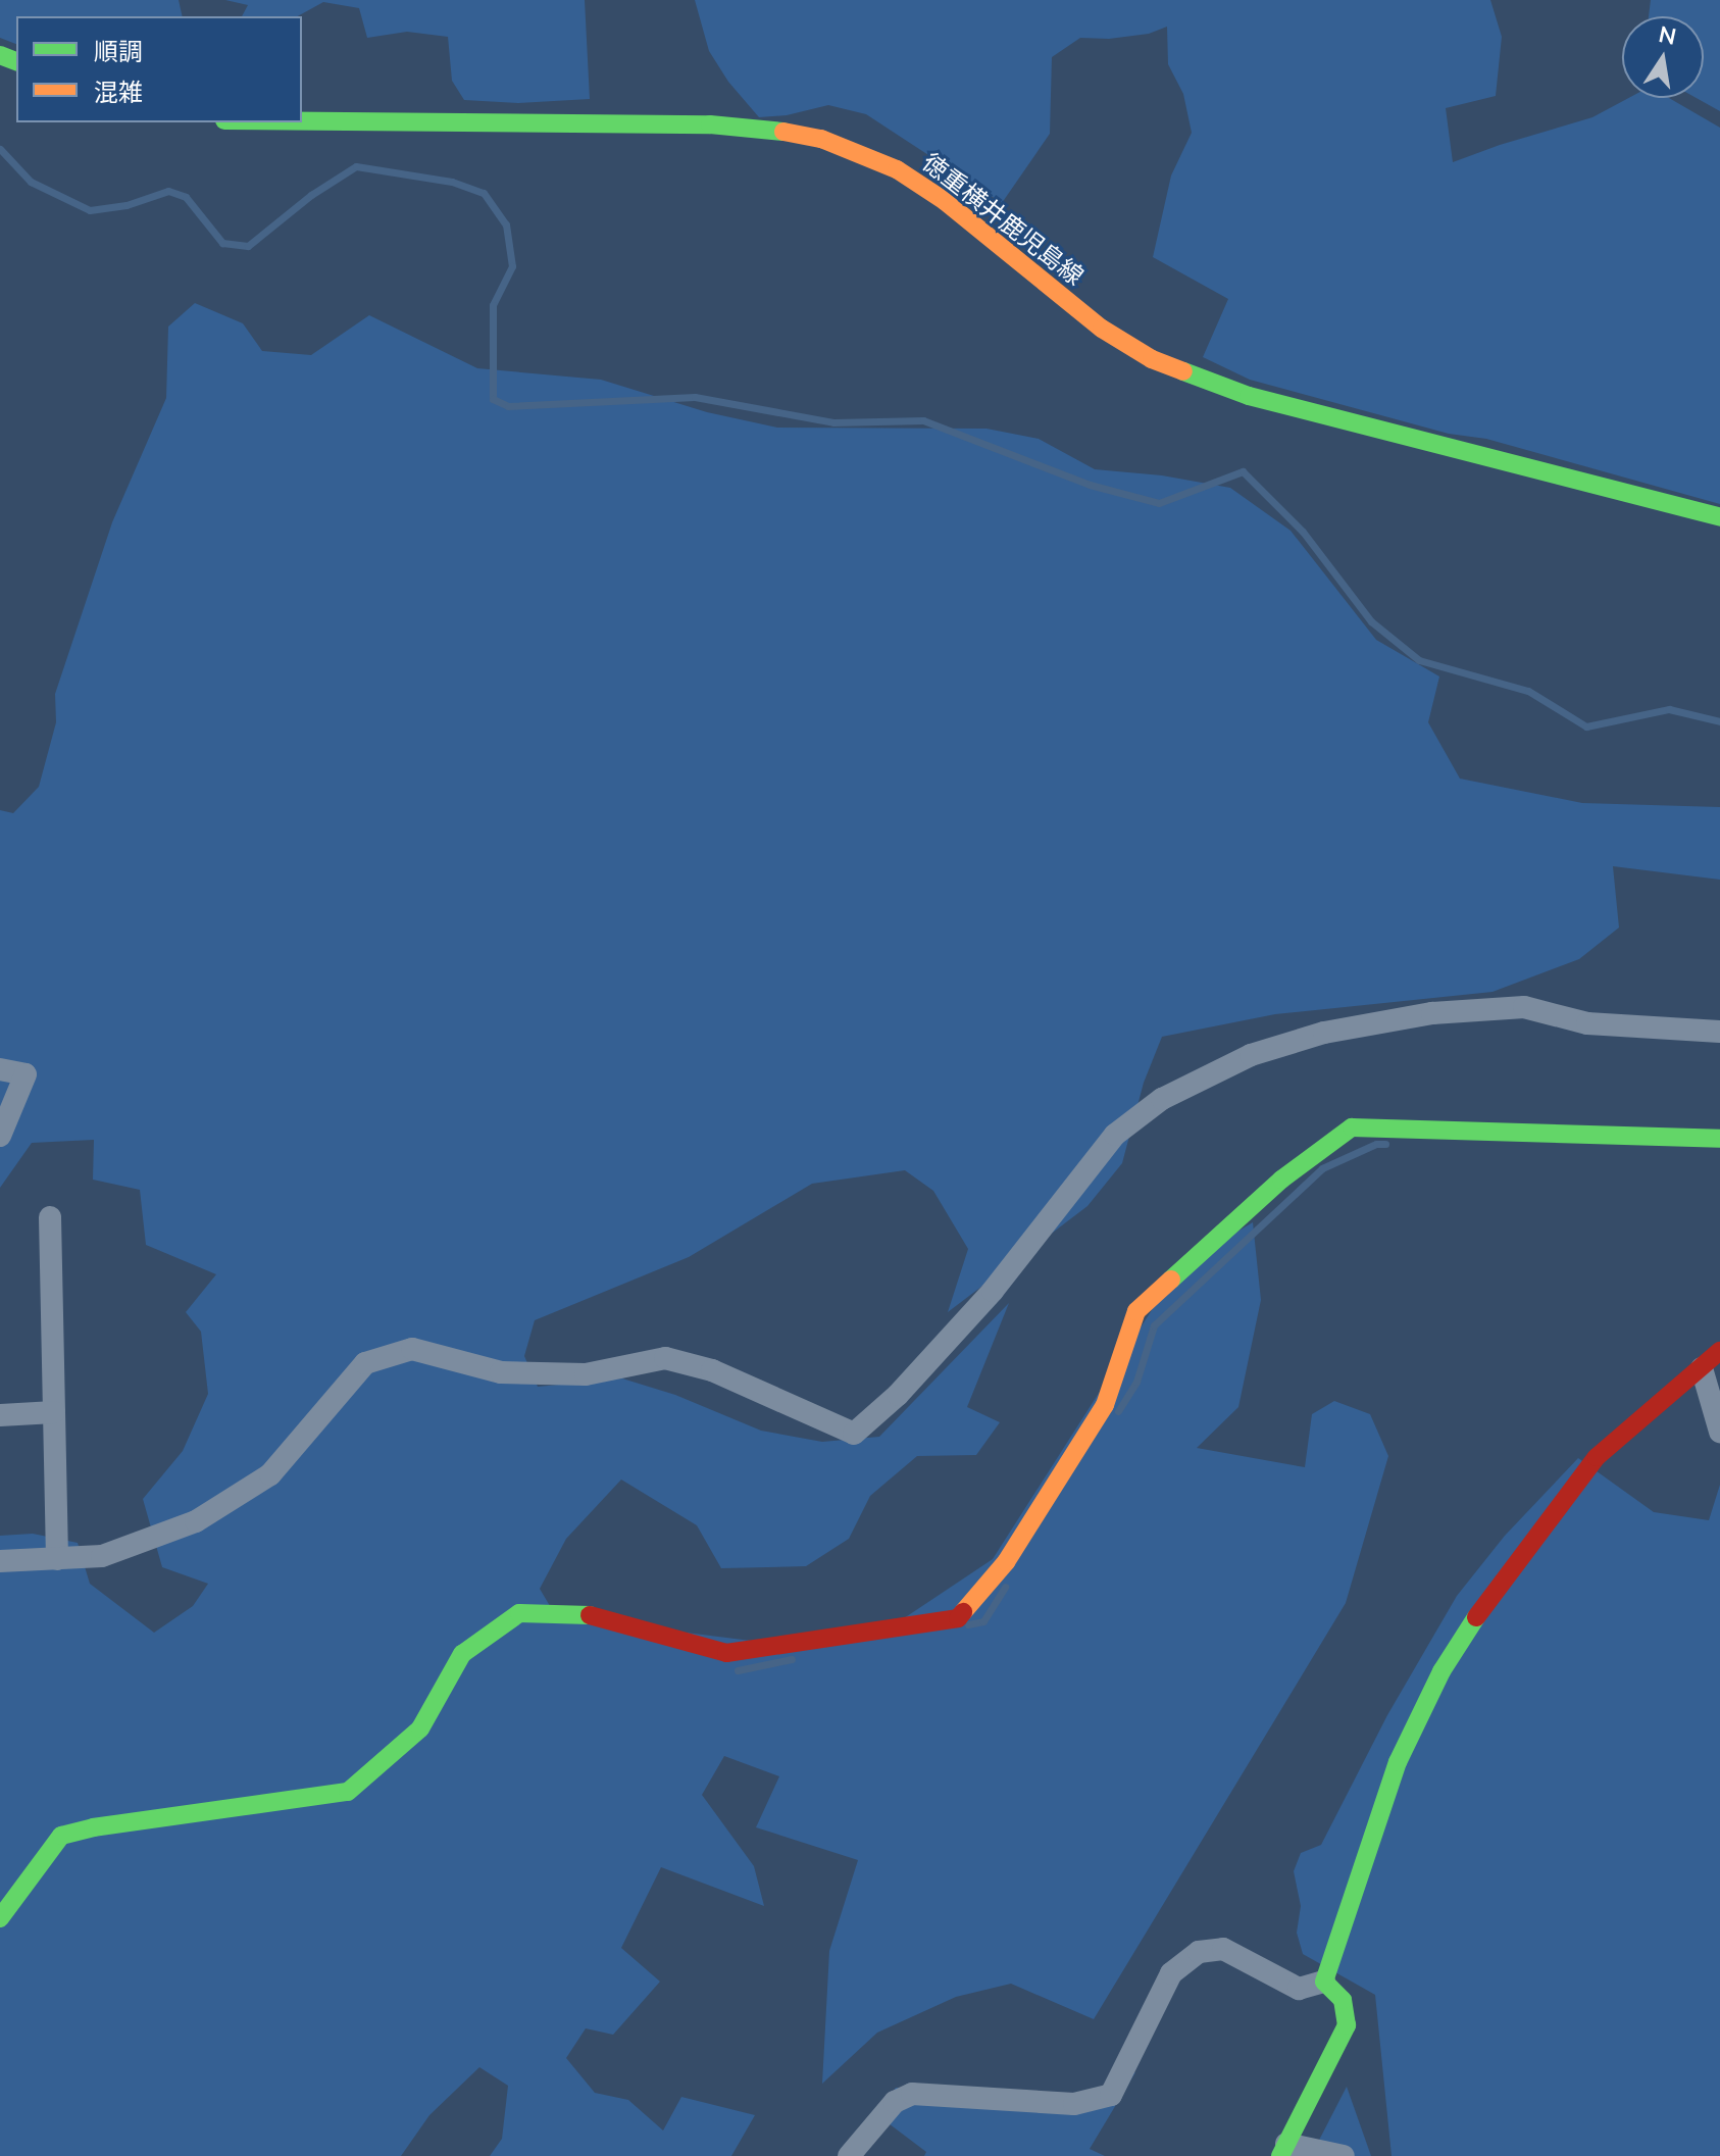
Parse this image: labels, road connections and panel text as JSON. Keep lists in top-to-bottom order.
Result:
{
  "streets": {
    "street": ["徳重横井鹿児島線"]
  },
  "legend": ["順調", "混雑"],
  "north": "top"
}
